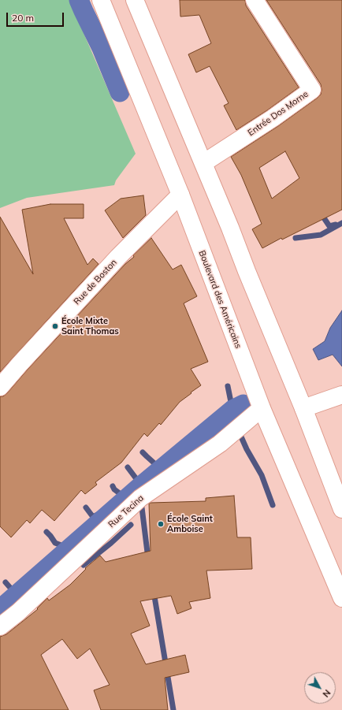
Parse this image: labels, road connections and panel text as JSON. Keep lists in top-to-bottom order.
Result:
{
  "streets": {
    "main road": [
      "Entrée Dos Morne",
      "Rue de Boston",
      "Boulevard des Américains",
      "Rue Tecina"
    ]
  },
  "crossings": [
    ["Rue de Boston", "Boulevard des Américains"],
    ["Boulevard des Américains", "Rue Tecina"]
  ],
  "places": ["École Mixte Saint Thomas", "École Saint Amboise"],
  "scale_bar": "20 m",
  "north": "bottom right"
}
